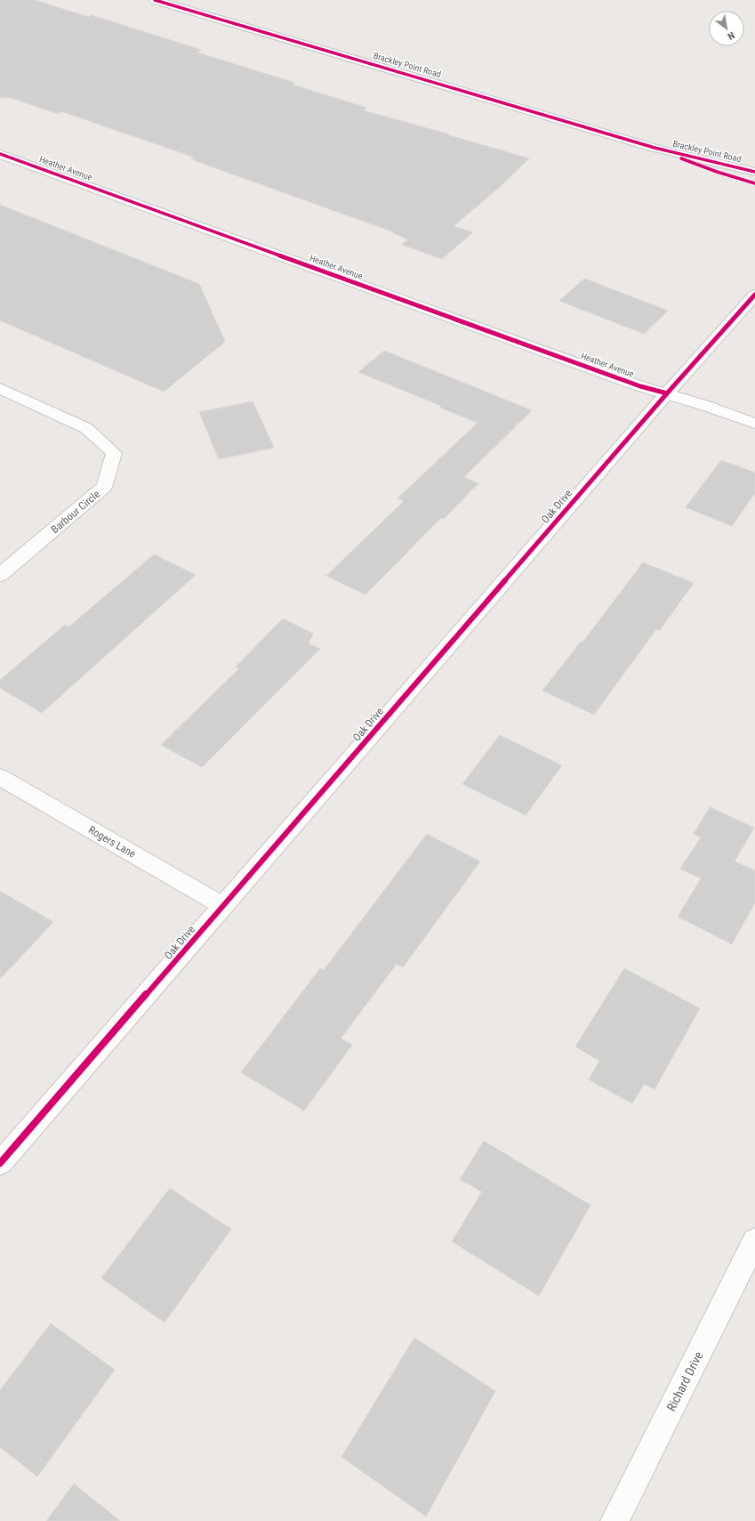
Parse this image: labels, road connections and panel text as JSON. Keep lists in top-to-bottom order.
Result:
{
  "streets": {
    "street": [
      "Brackley Point Road",
      "Heather Avenue",
      "Oak Drive",
      "Barbour Circle",
      "Rogers Lane",
      "Richard Drive"
    ]
  },
  "crossings": [
    ["Heather Avenue", "Oak Drive"],
    ["Oak Drive", "Rogers Lane"]
  ],
  "north": "bottom right"
}
